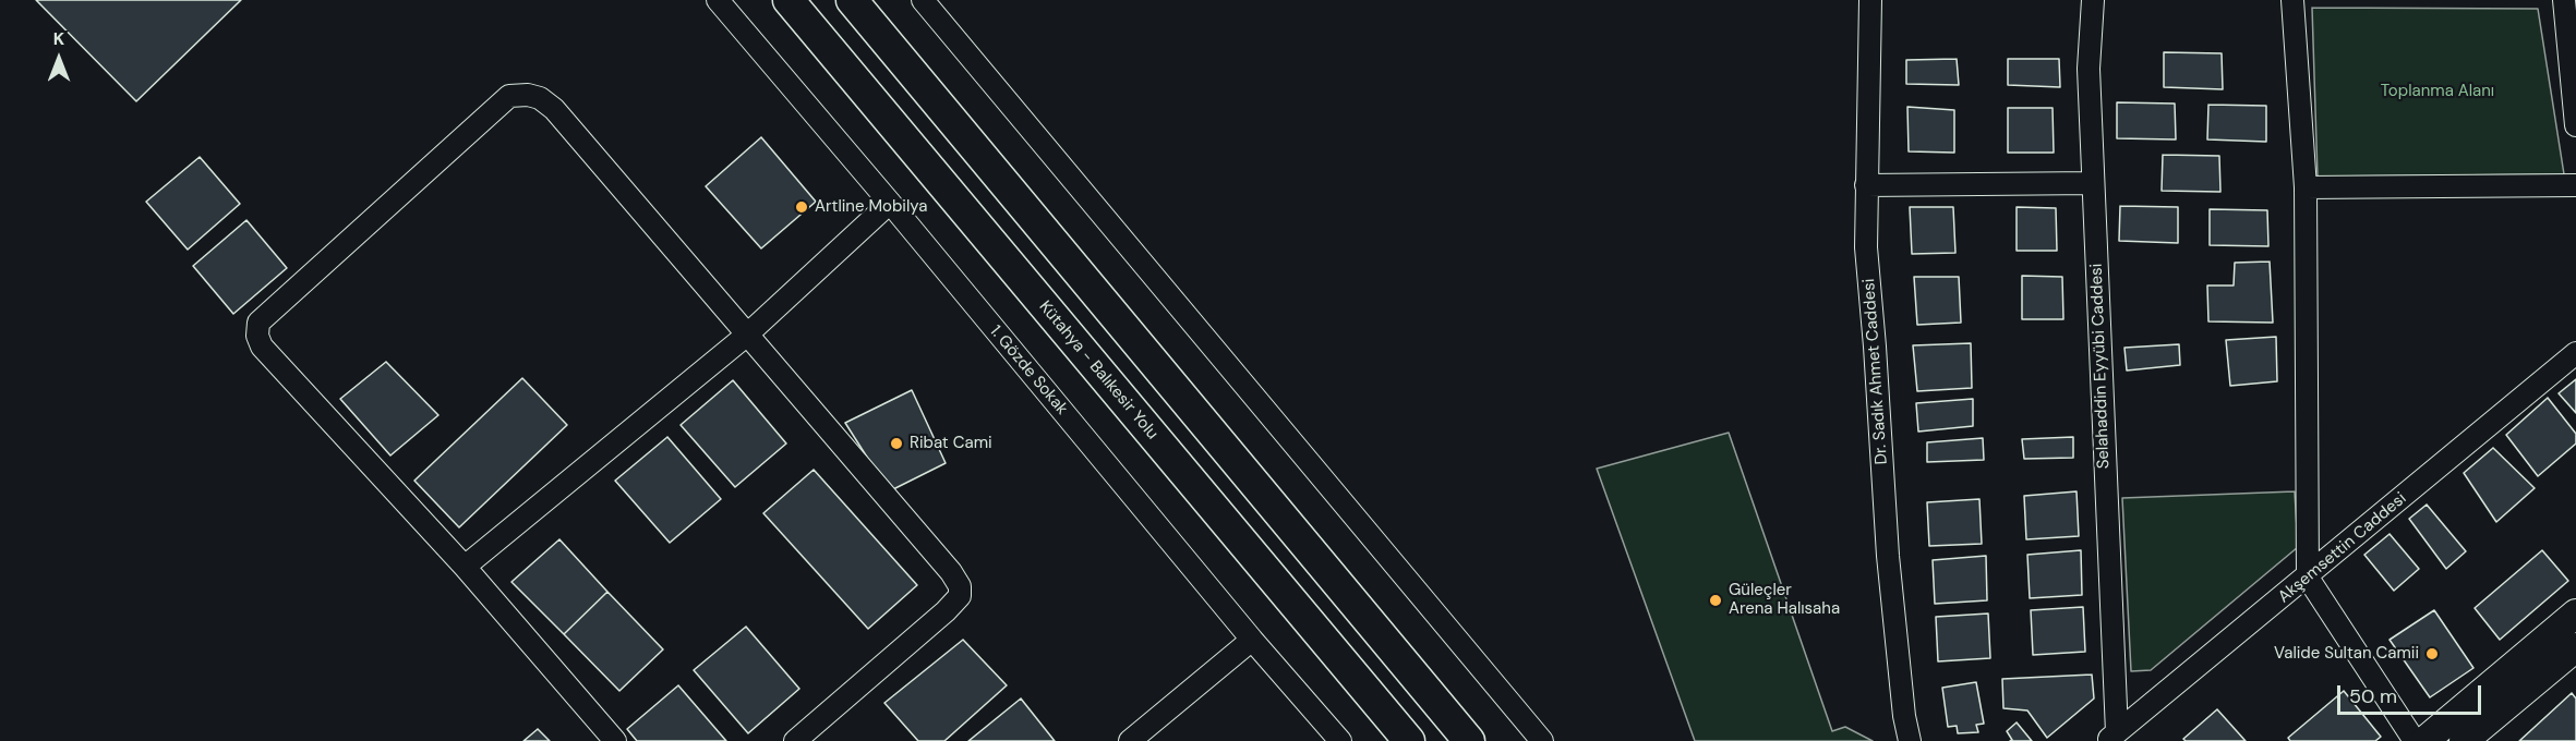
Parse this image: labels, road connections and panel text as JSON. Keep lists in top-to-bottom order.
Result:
{
  "streets": {
    "highway": ["Kütahya - Balıkesir Yolu"],
    "street": [
      "Selahaddin Eyyübi Caddesi",
      "1. Gözde Sokak",
      "Dr. Sadık Ahmet Caddesi",
      "Akşemsettin Caddesi"
    ]
  },
  "crossings": [
    ["Selahaddin Eyyübi Caddesi", "Akşemsettin Caddesi"]
  ],
  "parks": ["Toplanma Alanı"],
  "places": [
    "Artline Mobilya",
    "Ribat Cami",
    "Güleçler Arena Halısaha",
    "Valide Sultan Camii"
  ],
  "scale_bar": "50 m",
  "north": "top"
}
